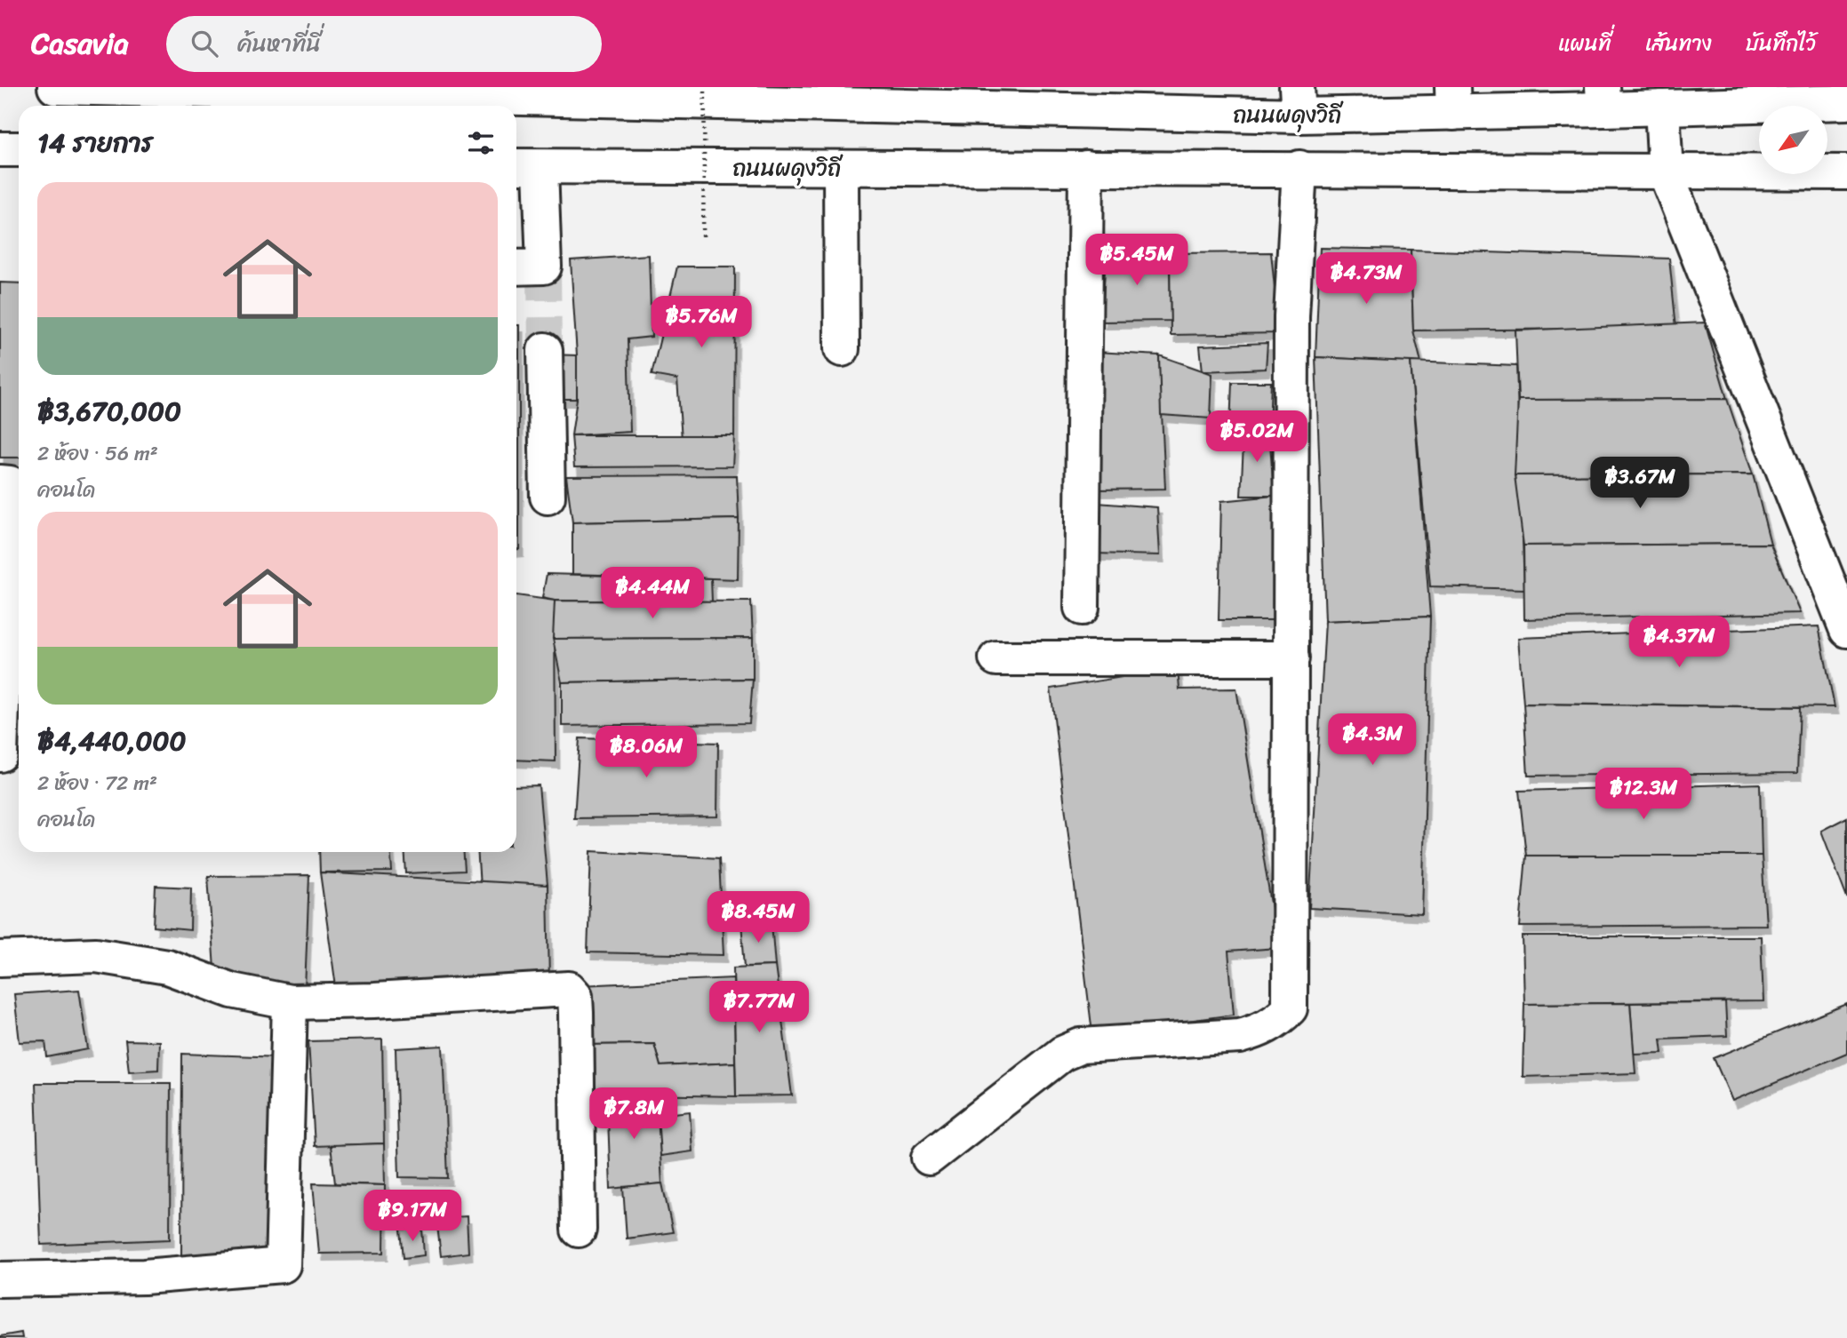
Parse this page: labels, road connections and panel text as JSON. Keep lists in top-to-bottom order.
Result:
{
  "streets": {
    "main road": ["ถนนผดุงวิถี"]
  },
  "north": "bottom left",
  "page": {
    "header": "Casavia",
    "search": "ค้นหาที่นี่",
    "nav": ["แผนที่", "เส้นทาง", "บันทึกไว้"],
    "heading": "14 รายการ",
    "list": [
      {
        "name": "฿3,670,000",
        "note": "2 ห้อง · 56 m² · คอนโด"
      },
      {
        "name": "฿4,440,000",
        "note": "2 ห้อง · 72 m² · คอนโด"
      }
    ],
    "price": [
      "฿5.45M",
      "฿4.73M",
      "฿5.76M",
      "฿5.02M",
      "฿3.67M",
      "฿4.44M",
      "฿4.37M",
      "฿4.3M",
      "฿8.06M",
      "฿12.3M",
      "฿8.45M",
      "฿7.77M",
      "฿7.8M",
      "฿9.17M"
    ]
  }
}
